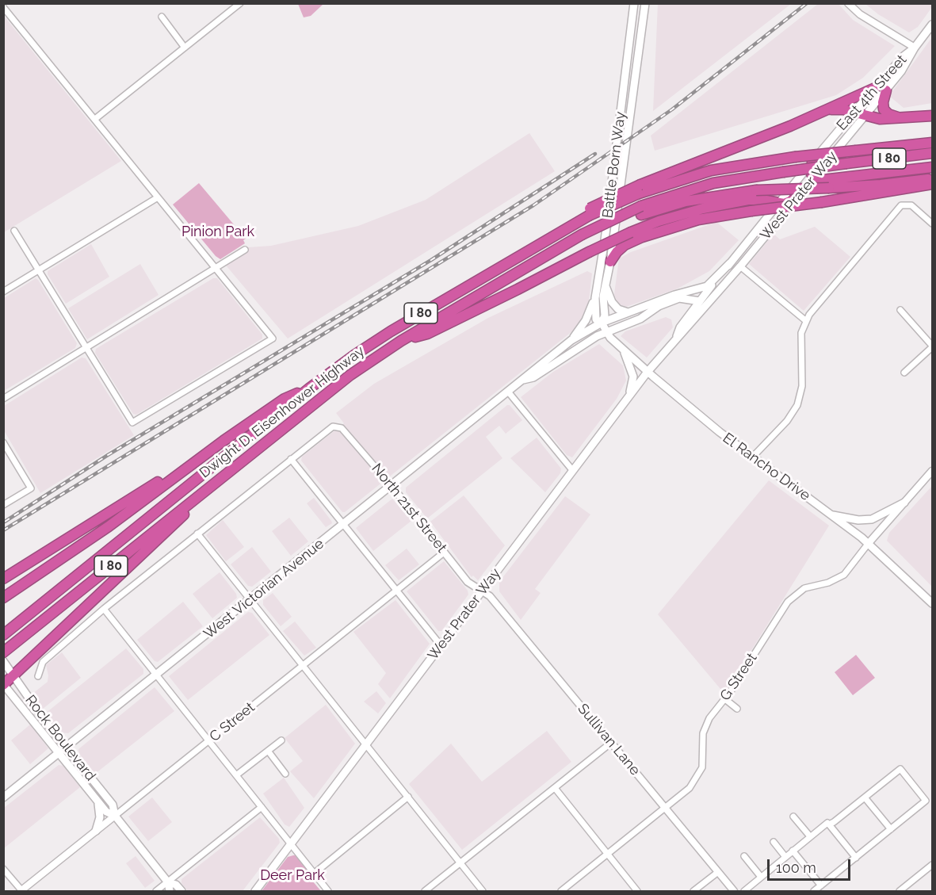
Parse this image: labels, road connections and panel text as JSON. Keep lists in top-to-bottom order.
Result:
{
  "streets": {
    "highway": ["I 80", "Dwight D. Eisenhower Highway"],
    "main road": [
      "East 4th Street",
      "Battle Born Way",
      "West Prater Way",
      "El Rancho Drive",
      "West Victorian Avenue",
      "Rock Boulevard"
    ],
    "street": [
      "North 21st Street",
      "G Street",
      "C Street",
      "Sullivan Lane"
    ]
  },
  "crossings": [
    ["East 4th Street", "West Prater Way"],
    ["Battle Born Way", "El Rancho Drive"],
    ["Battle Born Way", "West Victorian Avenue"],
    ["West Prater Way", "El Rancho Drive"],
    ["West Prater Way", "North 21st Street"],
    ["West Prater Way", "West Victorian Avenue"],
    ["West Prater Way", "Sullivan Lane"],
    ["El Rancho Drive", "West Victorian Avenue"],
    ["El Rancho Drive", "G Street"],
    ["North 21st Street", "West Victorian Avenue"],
    ["North 21st Street", "C Street"],
    ["North 21st Street", "Sullivan Lane"],
    ["West Victorian Avenue", "Rock Boulevard"],
    ["G Street", "Sullivan Lane"],
    ["C Street", "Rock Boulevard"]
  ],
  "parks": ["Pinion Park", "Deer Park"],
  "scale_bar": "100 m"
}
